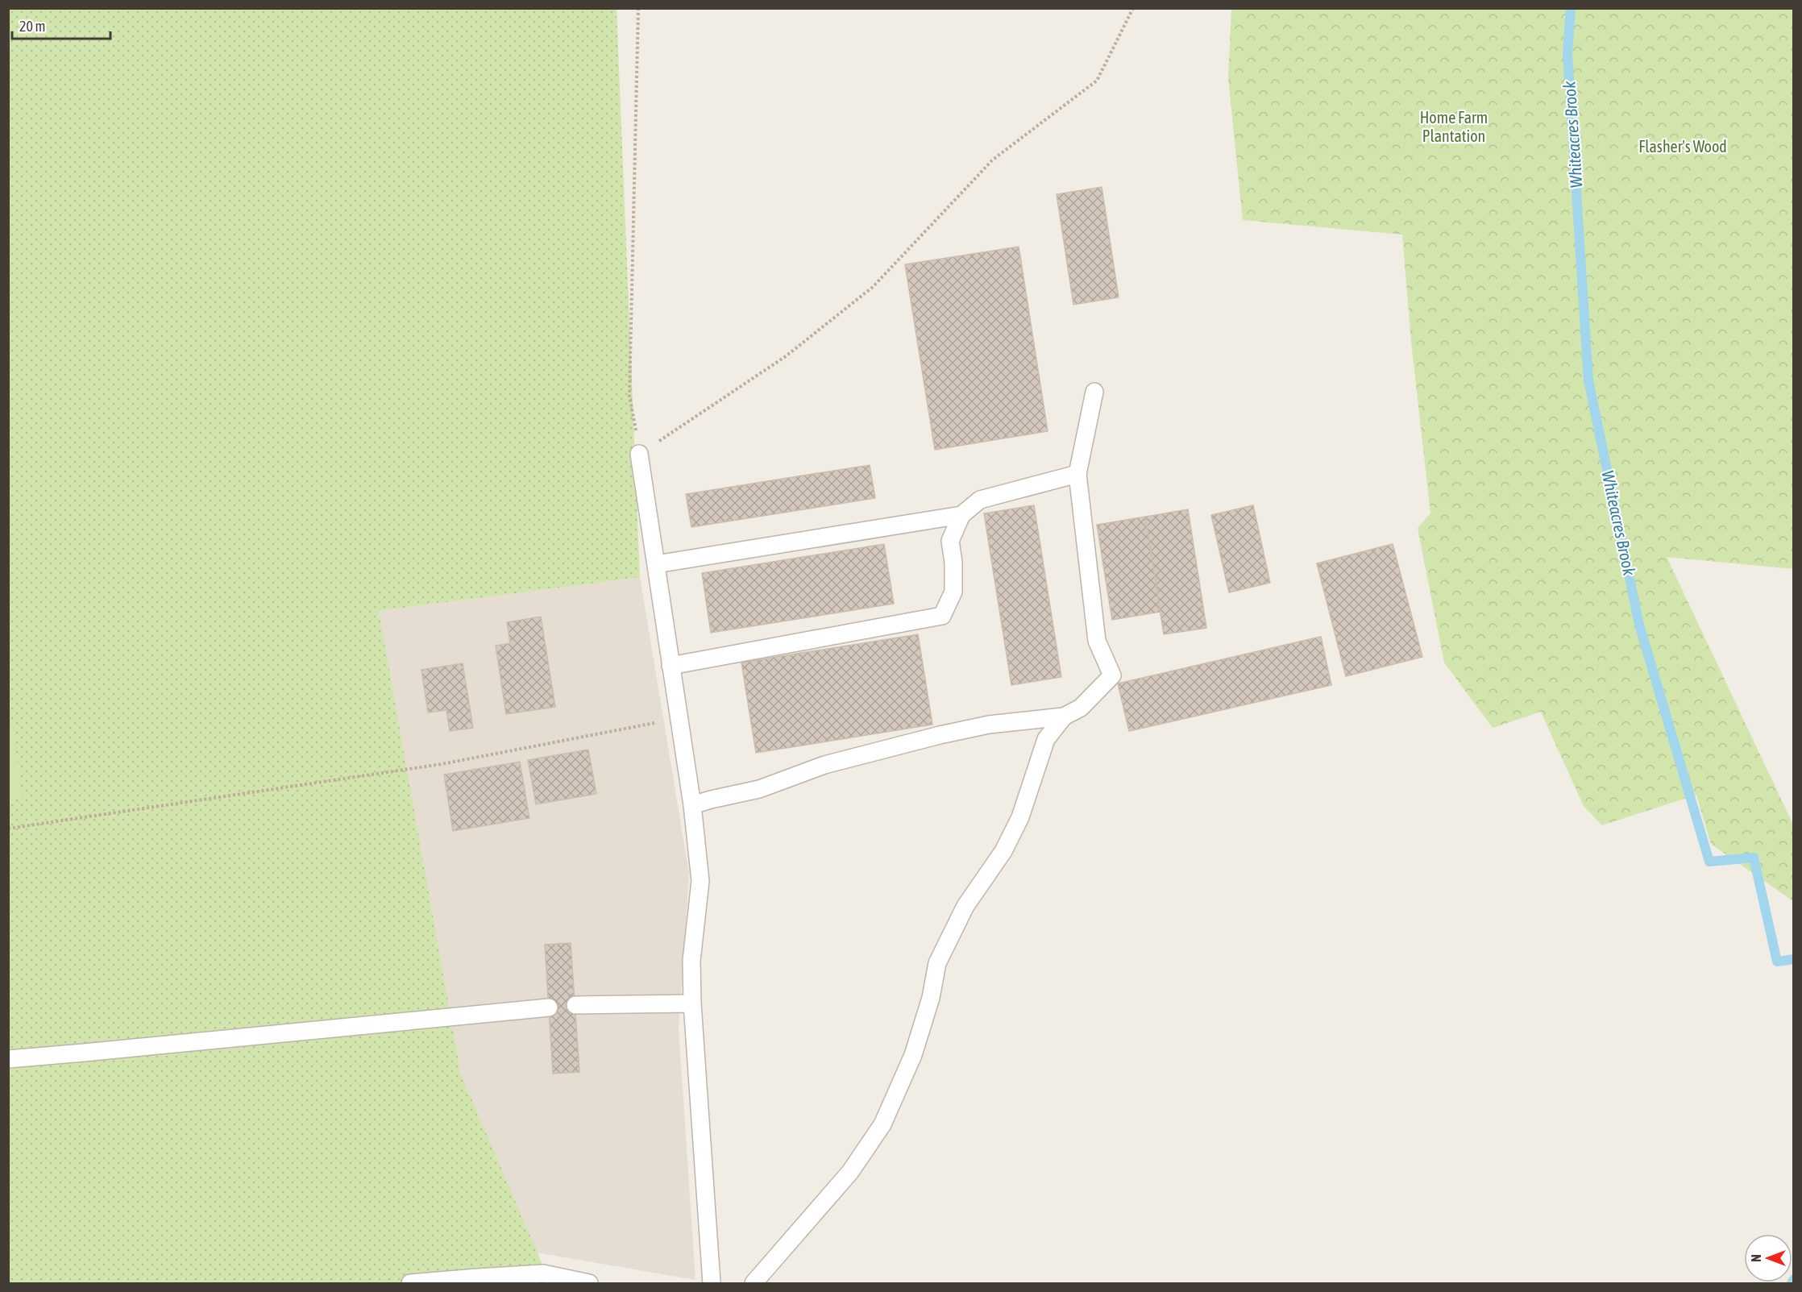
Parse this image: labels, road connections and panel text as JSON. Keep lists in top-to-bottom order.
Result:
{
  "water": ["Whiteacres Brook"],
  "parks": ["Home Farm Plantation", "Flasher's Wood"],
  "scale_bar": "20 m",
  "north": "left"
}
